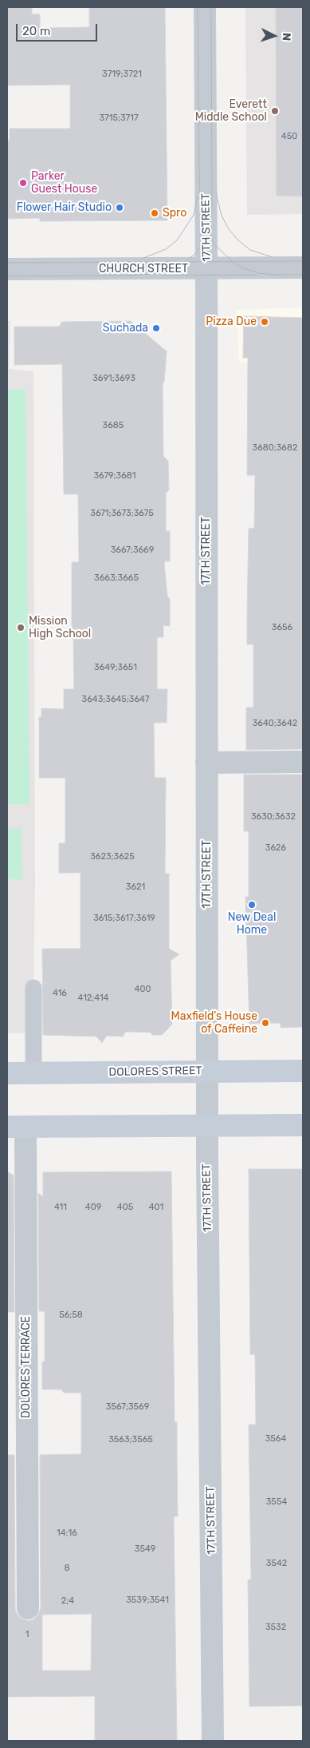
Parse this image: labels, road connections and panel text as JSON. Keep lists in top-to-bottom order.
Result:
{
  "streets": {
    "main road": ["DOLORES STREET"],
    "street": ["17TH STREET", "CHURCH STREET", "DOLORES TERRACE"]
  },
  "crossings": [
    ["17TH STREET", "CHURCH STREET"],
    ["17TH STREET", "DOLORES STREET"]
  ],
  "places": [
    "Everett Middle School",
    "Parker Guest House",
    "Flower Hair Studio",
    "Spro",
    "Pizza Due",
    "Suchada",
    "Mission High School",
    "New Deal Home",
    "Maxfield's House of Caffeine"
  ],
  "house_numbers": [
    "3719;3721",
    "3715;3717",
    "450",
    "3691;3693",
    "3685",
    "3680;3682",
    "3679;3681",
    "3671;3673;3675",
    "3667;3669",
    "3663;3665",
    "3656",
    "3649;3651",
    "3643;3645;3647",
    "3640;3642",
    "3630;3632",
    "3626",
    "3623;3625",
    "3621",
    "3615;3617;3619",
    "400",
    "416",
    "412;414",
    "411",
    "409",
    "405",
    "401",
    "56;58",
    "3567;3569",
    "3564",
    "3563;3565",
    "3554",
    "14;16",
    "3549",
    "3542",
    "8",
    "3539;3541",
    "2;4",
    "3532",
    "1"
  ],
  "scale_bar": "20 m",
  "north": "right"
}
